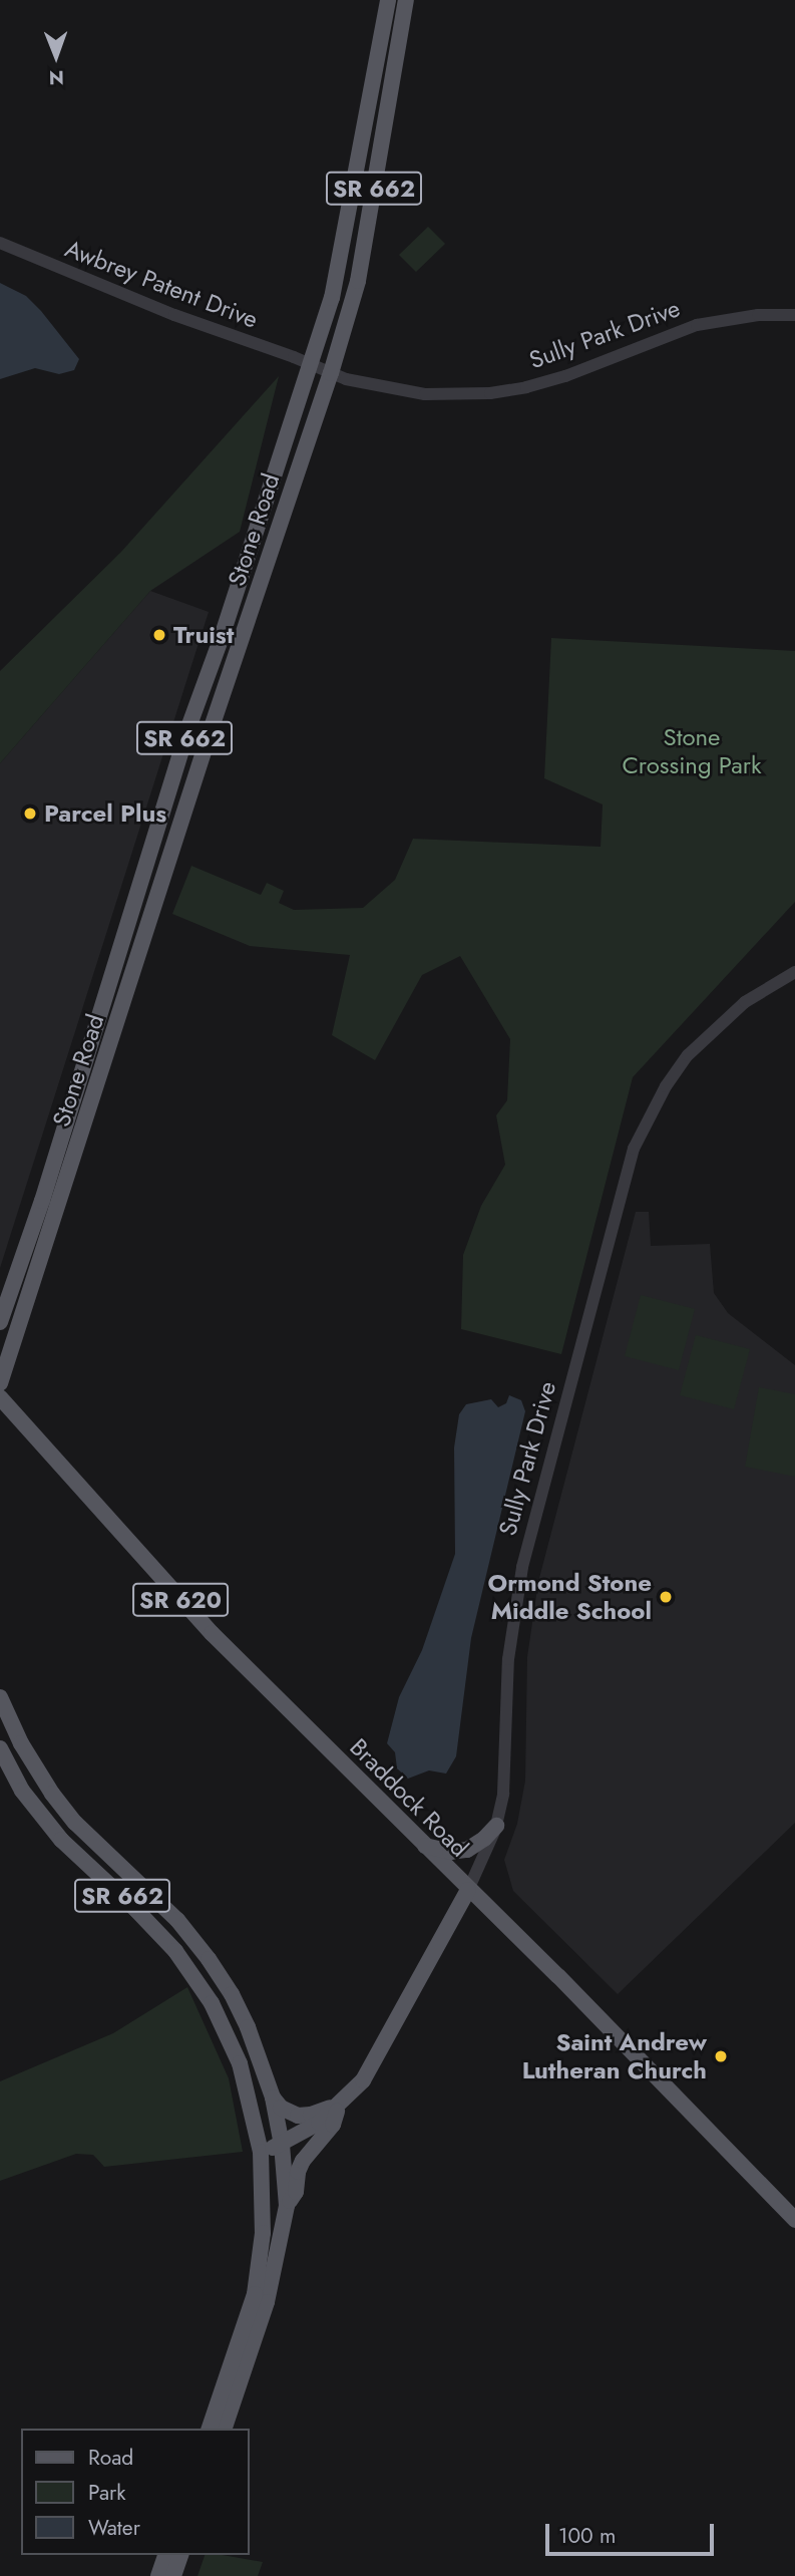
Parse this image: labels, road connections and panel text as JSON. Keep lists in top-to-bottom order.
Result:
{
  "streets": {
    "main road": [
      "SR 662",
      "Sully Park Drive",
      "Stone Road",
      "SR 620",
      "Braddock Road"
    ],
    "street": ["Awbrey Patent Drive"]
  },
  "crossings": [
    ["SR 662", "Sully Park Drive"],
    ["Awbrey Patent Drive", "Sully Park Drive"],
    ["Awbrey Patent Drive", "Stone Road"],
    ["Sully Park Drive", "Stone Road"],
    ["Sully Park Drive", "Braddock Road"]
  ],
  "parks": ["Stone Crossing Park"],
  "places": [
    "Truist",
    "Parcel Plus",
    "Ormond Stone Middle School",
    "Saint Andrew Lutheran Church"
  ],
  "legend": ["Road", "Park", "Water"],
  "scale_bar": "100 m",
  "north": "bottom"
}
